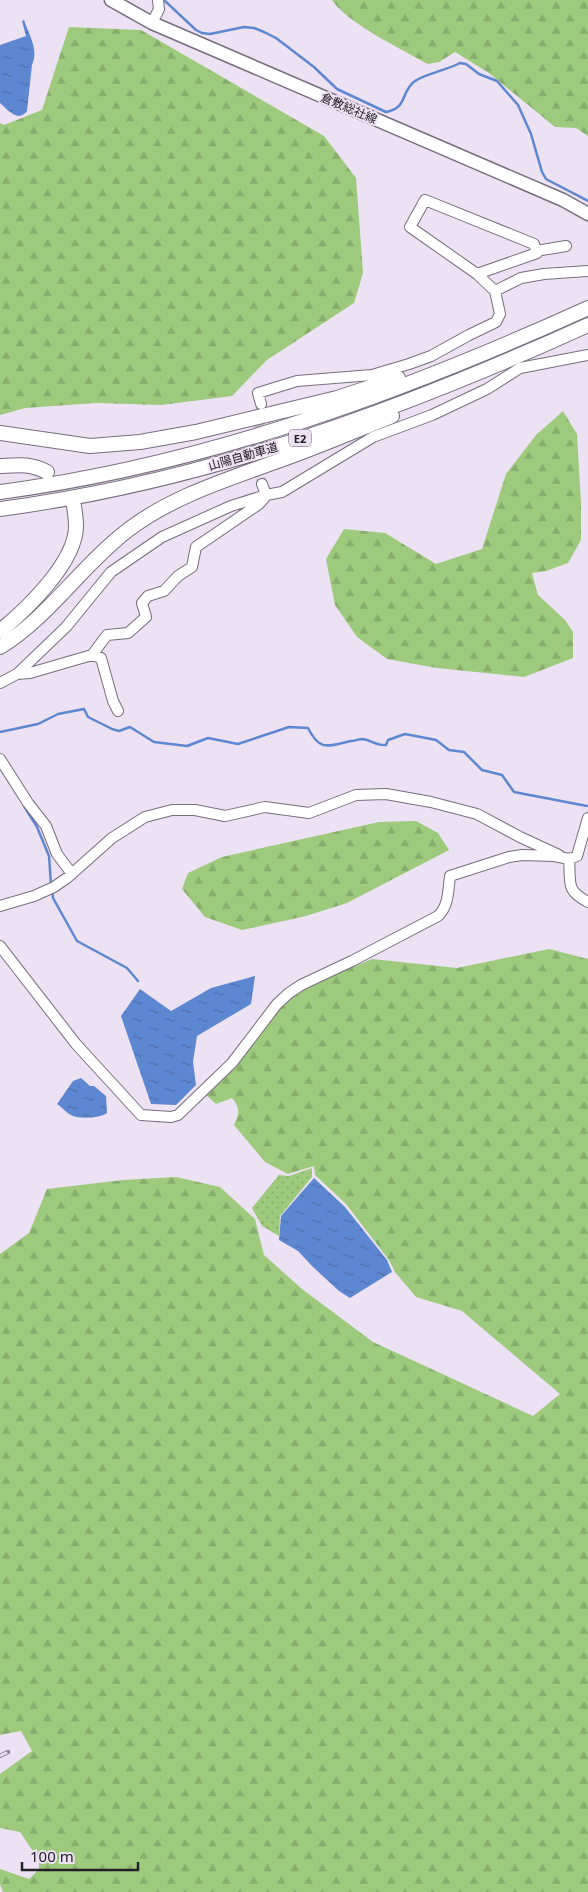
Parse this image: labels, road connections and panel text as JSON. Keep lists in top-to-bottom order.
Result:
{
  "streets": {
    "highway": ["E2", "山陽自動車道"],
    "main road": ["倉敷総社線"]
  },
  "scale_bar": "100 m"
}
